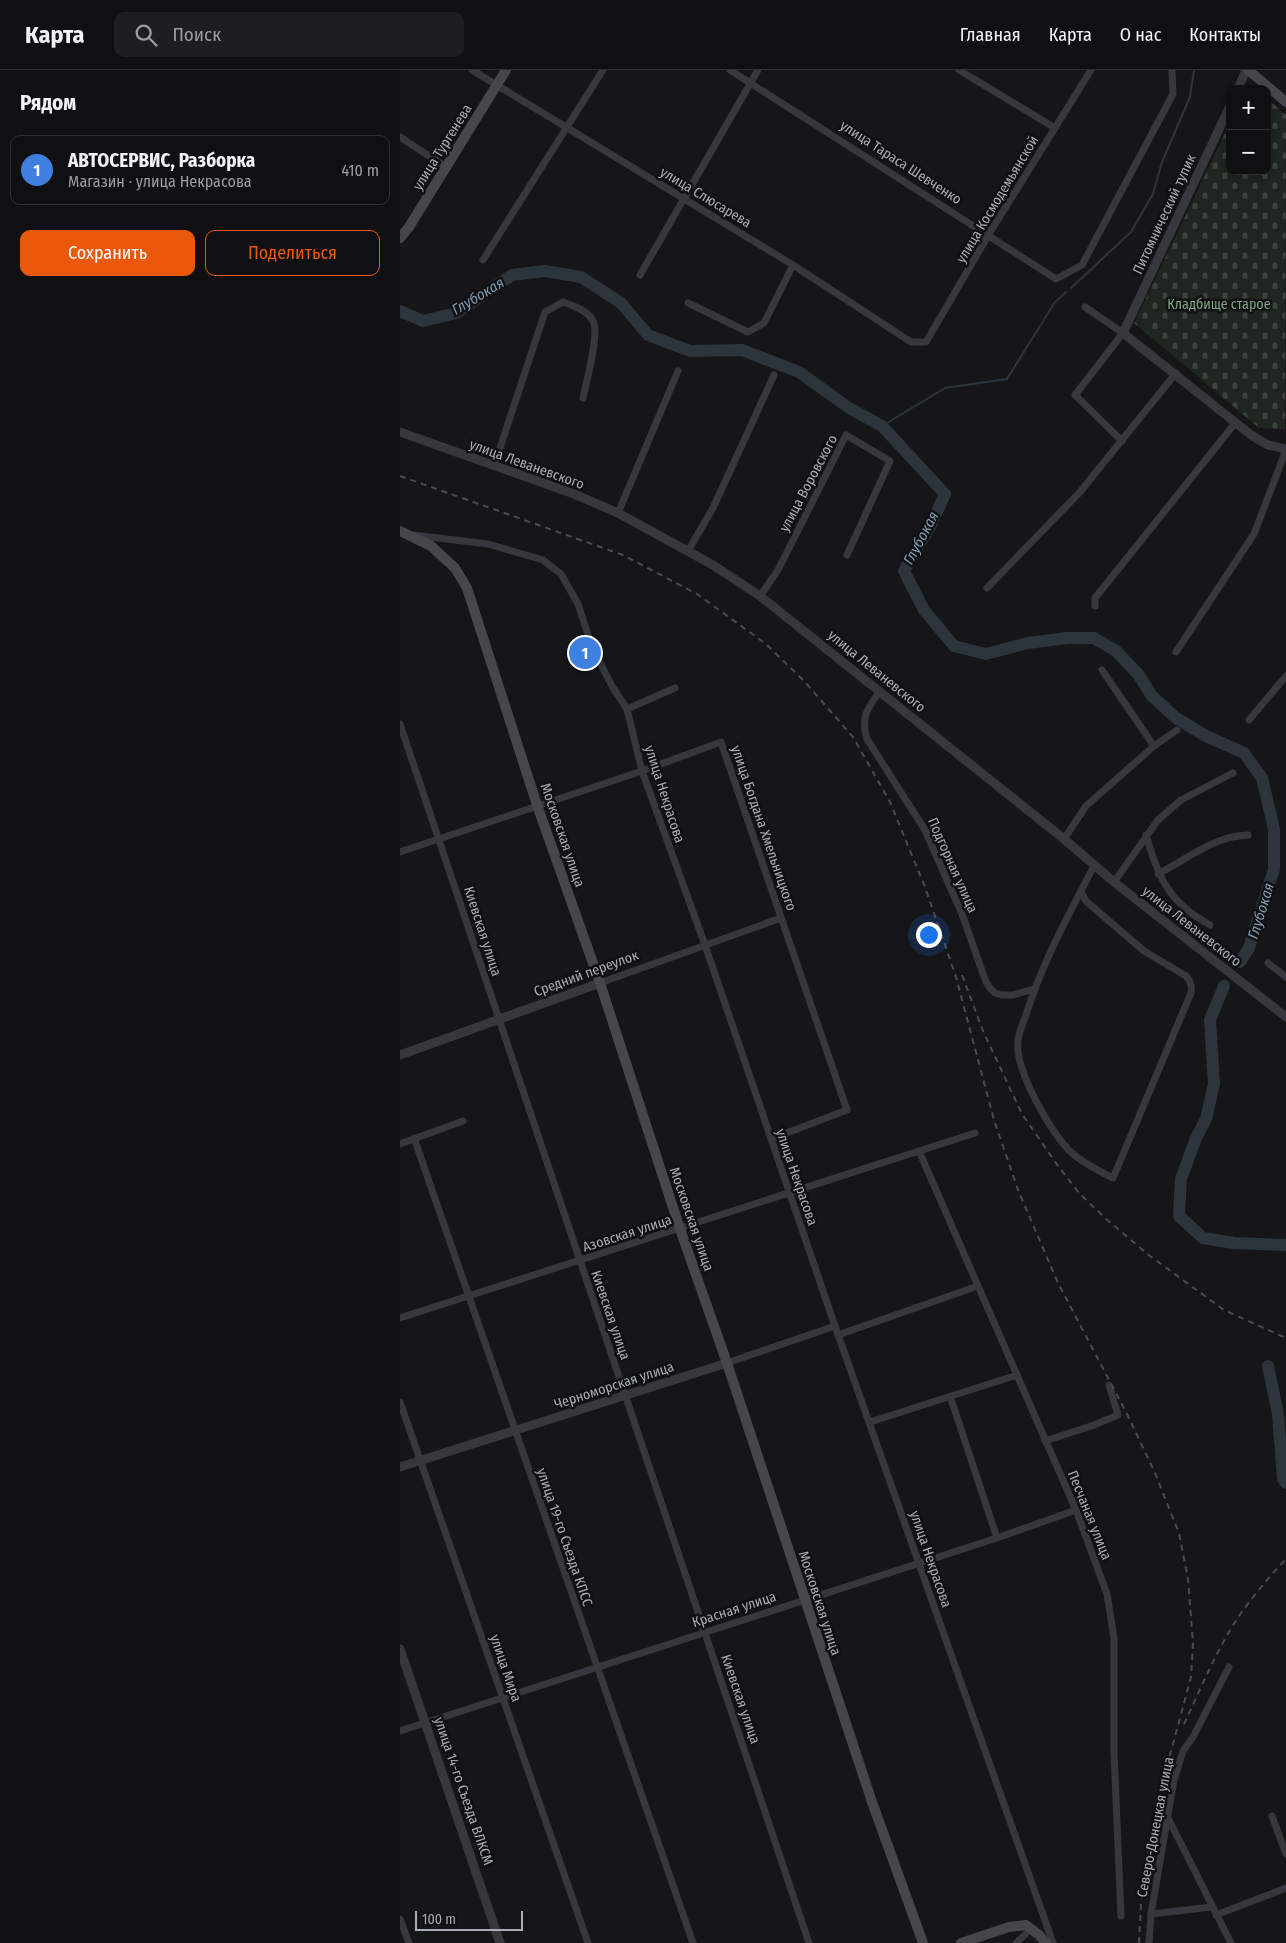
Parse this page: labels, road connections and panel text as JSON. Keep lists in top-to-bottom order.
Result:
{
  "streets": {
    "main road": ["улица Тургенева", "Московская улица"],
    "street": [
      "улица Тараса Шевченко",
      "улица Слюсарева",
      "улица Космодемьянской",
      "Питомнический тупик",
      "улица Леваневского",
      "улица Воровского",
      "улица Некрасова",
      "улица Богдана Хмельницкого",
      "Подгорная улица",
      "Киевская улица",
      "Средний переулок",
      "Азовская улица",
      "Черноморская улица",
      "Песчаная улица",
      "улица 19-го Съезда КПСС",
      "Красная улица",
      "улица Мира",
      "улица 14-го Съезда ВЛКСМ",
      "Северо-Донецкая улица"
    ]
  },
  "crossings": [
    ["улица Тургенева", "улица Слюсарева"],
    ["улица Тараса Шевченко", "улица Космодемьянской"],
    ["улица Слюсарева", "улица Космодемьянской"],
    ["улица Леваневского", "улица Воровского"],
    ["улица Леваневского", "Подгорная улица"],
    ["улица Некрасова", "улица Богдана Хмельницкого"],
    ["улица Некрасова", "Московская улица"],
    ["улица Некрасова", "Средний переулок"],
    ["улица Некрасова", "Азовская улица"],
    ["улица Некрасова", "Черноморская улица"],
    ["улица Некрасова", "Красная улица"],
    ["улица Богдана Хмельницкого", "Московская улица"],
    ["улица Богдана Хмельницкого", "Киевская улица"],
    ["улица Богдана Хмельницкого", "Средний переулок"],
    ["Московская улица", "Средний переулок"],
    ["Московская улица", "Азовская улица"],
    ["Московская улица", "Черноморская улица"],
    ["Московская улица", "Красная улица"],
    ["Киевская улица", "Средний переулок"],
    ["Киевская улица", "Азовская улица"],
    ["Киевская улица", "Черноморская улица"],
    ["Киевская улица", "Красная улица"],
    ["Азовская улица", "Песчаная улица"],
    ["Азовская улица", "улица 19-го Съезда КПСС"],
    ["Черноморская улица", "улица 19-го Съезда КПСС"],
    ["Черноморская улица", "улица Мира"],
    ["Песчаная улица", "Красная улица"],
    ["улица 19-го Съезда КПСС", "Красная улица"],
    ["Красная улица", "улица Мира"],
    ["Красная улица", "улица 14-го Съезда ВЛКСМ"]
  ],
  "water": ["Глубокая"],
  "parks": ["Кладбище старое"],
  "scale_bar": "100 m",
  "page": {
    "header": "Карта",
    "search": "Поиск",
    "nav": [
      "Главная",
      "Карта",
      "О нас",
      "Контакты"
    ],
    "heading": "Рядом",
    "map_buttons": ["+", "−"],
    "list": [
      {
        "mark": "1",
        "name": "АВТОСЕРВИС, Разборка",
        "note": "Магазин · улица Некрасова",
        "value": "410 m"
      }
    ],
    "buttons": ["Сохранить", "Поделиться"],
    "pins": "1",
    "scale": "100 m"
  }
}
